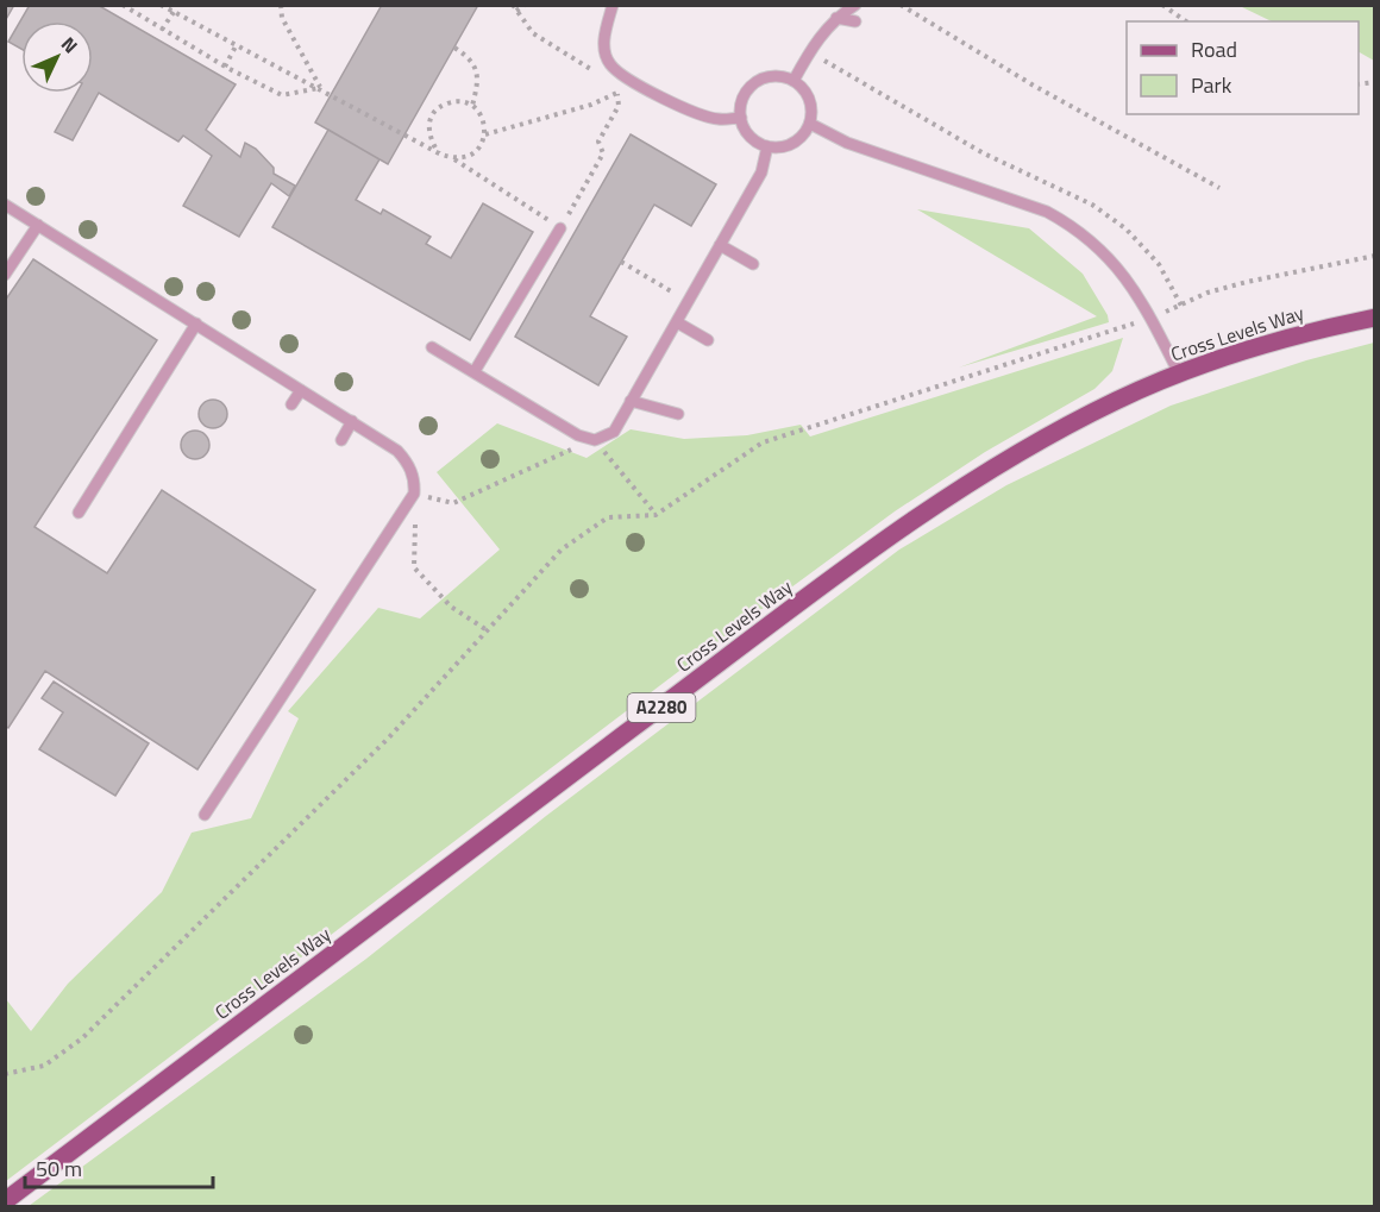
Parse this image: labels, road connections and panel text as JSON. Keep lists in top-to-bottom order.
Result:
{
  "streets": {
    "main road": ["Cross Levels Way", "A2280"]
  },
  "legend": ["Road", "Park"],
  "scale_bar": "50 m",
  "north": "top right"
}
